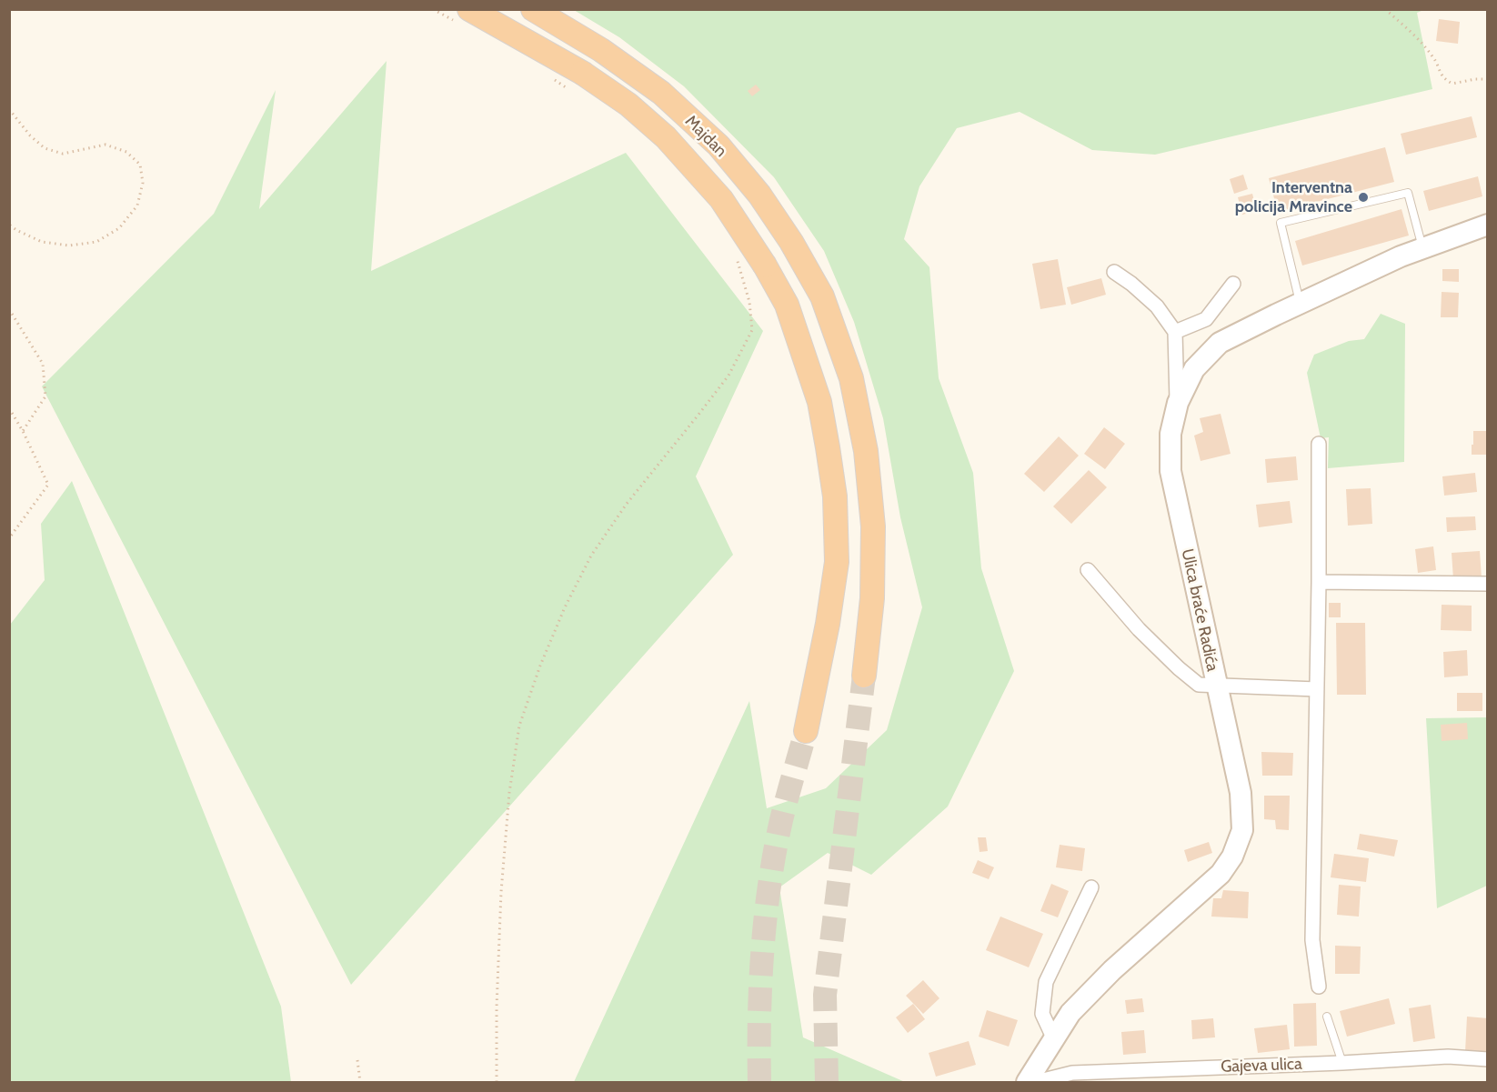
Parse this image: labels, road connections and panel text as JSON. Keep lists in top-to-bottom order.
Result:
{
  "streets": {
    "highway": ["Majdan"],
    "main road": ["Ulica braće Radića"],
    "street": ["Gajeva ulica"]
  },
  "places": ["Interventna policija Mravince"]
}
